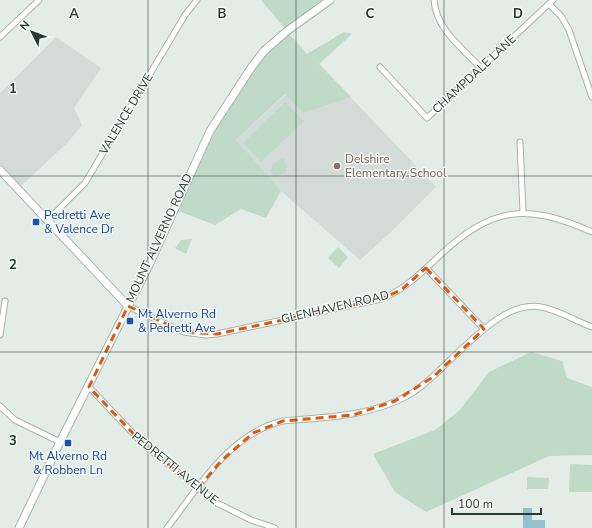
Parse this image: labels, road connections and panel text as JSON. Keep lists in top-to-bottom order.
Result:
{
  "streets": {
    "street": [
      "CHAMPDALE LANE",
      "VALENCE DRIVE",
      "MOUNT ALVERNO ROAD",
      "GLENHAVEN ROAD",
      "PEDRETTI AVENUE"
    ]
  },
  "crossings": [
    ["MOUNT ALVERNO ROAD", "GLENHAVEN ROAD"],
    ["MOUNT ALVERNO ROAD", "PEDRETTI AVENUE"]
  ],
  "places": {
    "other": ["Delshire Elementary School"],
    "transit": ["Pedretti Ave & Valence Dr", "Mt Alverno Rd & Pedretti Ave", "Mt Alverno Rd & Robben Ln"]
  },
  "scale_bar": "100 m",
  "north": "top left",
  "grid": {
    "columns": [
      "A",
      "B",
      "C",
      "D"
    ],
    "rows": ["1", "2", "3"]
  }
}
